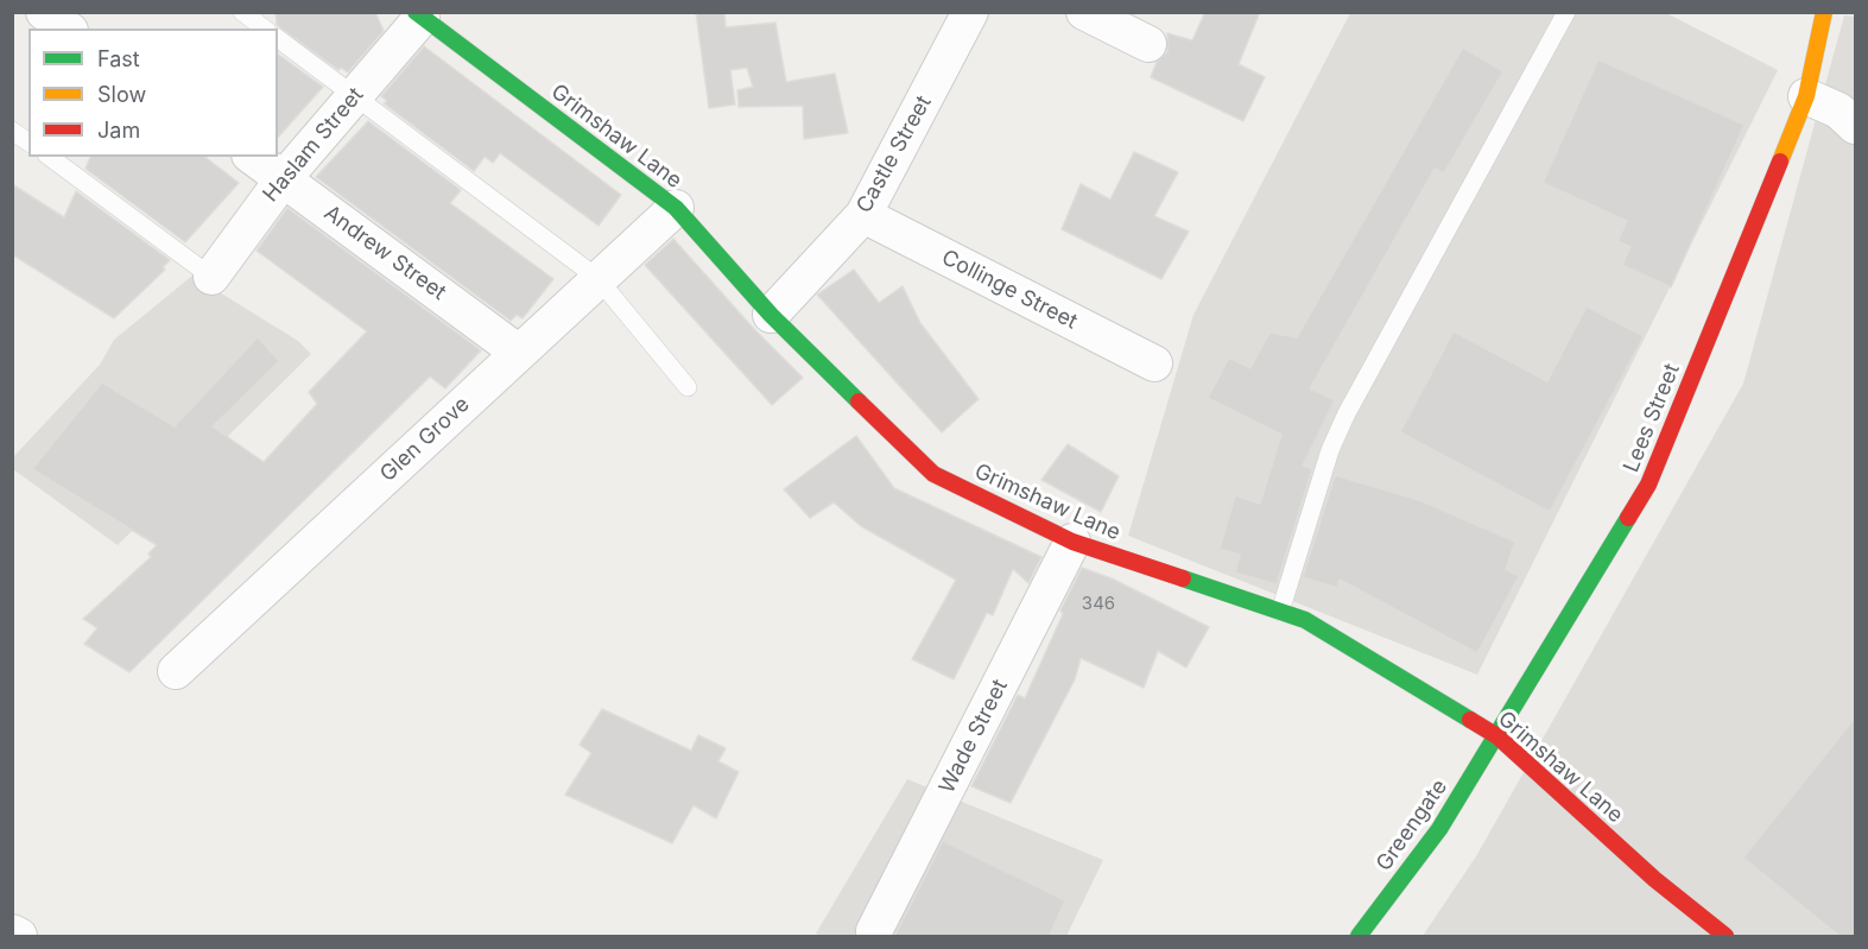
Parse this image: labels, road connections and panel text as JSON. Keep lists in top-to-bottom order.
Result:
{
  "streets": {
    "main road": ["Grimshaw Lane", "Lees Street", "Greengate"],
    "street": [
      "Haslam Street",
      "Castle Street",
      "Andrew Street",
      "Collinge Street",
      "Glen Grove",
      "Wade Street"
    ]
  },
  "crossings": [
    ["Grimshaw Lane", "Haslam Street"],
    ["Grimshaw Lane", "Castle Street"],
    ["Grimshaw Lane", "Lees Street"],
    ["Grimshaw Lane", "Glen Grove"],
    ["Grimshaw Lane", "Wade Street"],
    ["Grimshaw Lane", "Greengate"],
    ["Haslam Street", "Andrew Street"],
    ["Castle Street", "Collinge Street"],
    ["Andrew Street", "Glen Grove"],
    ["Lees Street", "Greengate"]
  ],
  "house_numbers": ["346"],
  "legend": ["Fast", "Slow", "Jam"]
}
